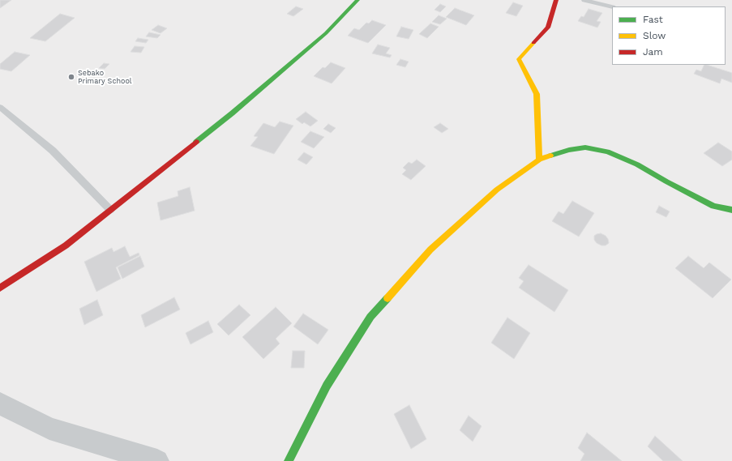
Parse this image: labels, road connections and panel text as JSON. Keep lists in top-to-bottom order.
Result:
{
  "places": ["Sebako Primary School"],
  "legend": ["Fast", "Slow", "Jam"]
}
